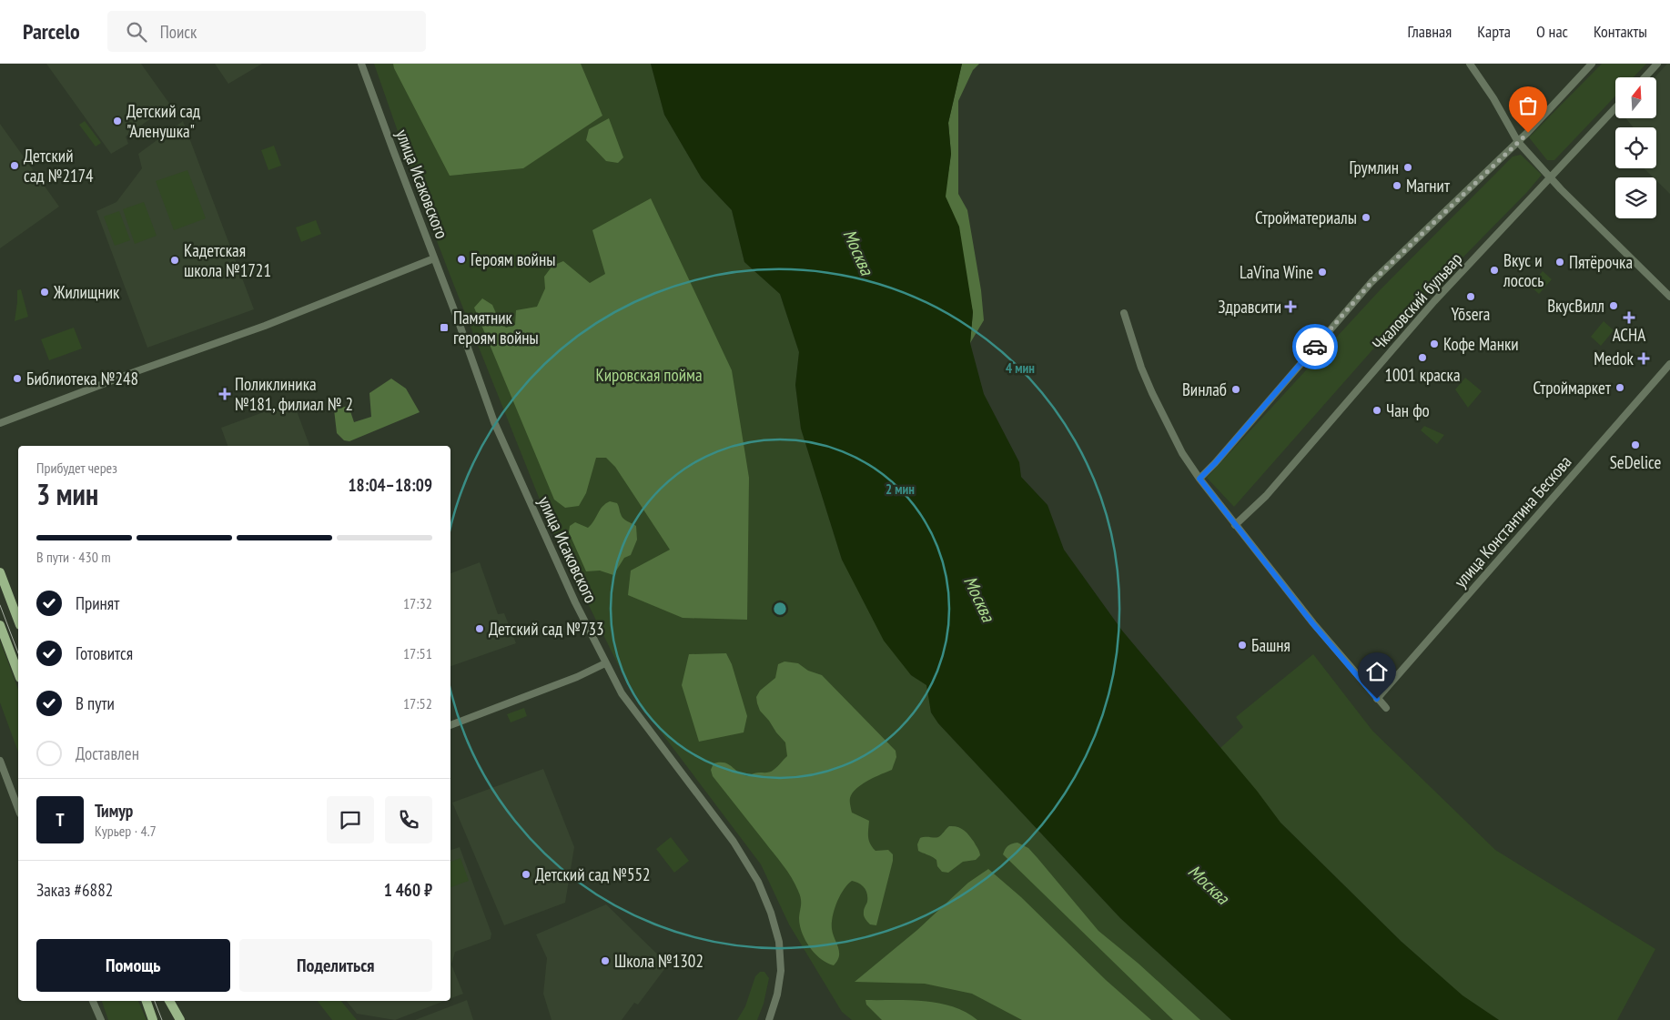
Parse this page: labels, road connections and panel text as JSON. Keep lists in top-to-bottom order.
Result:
{
  "streets": {
    "street": ["улица Исаковского", "Чкаловский бульвар", "улица Константина Бескова"]
  },
  "water": ["Москва"],
  "parks": ["Кировская пойма"],
  "places": {
    "other": [
      "Детский сад \"Аленушка\"",
      "Детский сад №2174",
      "Грумлин",
      "Магнит",
      "Стройматериалы",
      "Героям войны",
      "Кадетская школа №1721",
      "Пятёрочка",
      "Вкус и лосось",
      "LaVina Wine",
      "Жилищник",
      "Yōsera",
      "ВкусВилл",
      "Кофе Манки",
      "1001 краска",
      "Библиотека №248",
      "Строймаркет",
      "Винлаб",
      "Чан фо",
      "SeDelice",
      "Детский сад №733",
      "Башня",
      "Детский сад №552",
      "Школа №1302"
    ],
    "health": [
      "Здравсити",
      "АСНА",
      "Medok",
      "Поликлиника №181, филиал № 2"
    ],
    "transit": ["Памятник героям войны"]
  },
  "north": "top",
  "page": {
    "header": "Parcelo",
    "search": "Поиск",
    "nav": [
      "Главная",
      "Карта",
      "О нас",
      "Контакты"
    ],
    "heading": ["3 мин", "Прибудет через", "18:04–18:09"],
    "panel": [
      "Тимур",
      "Курьер · 4.7",
      "Заказ #6882",
      "1 460 ₽"
    ],
    "bar": "В пути · 430 m",
    "list": [
      ["Принят", "17:32"],
      ["Готовится", "17:51"],
      ["В пути", "17:52"],
      "Доставлен"
    ],
    "round": "Т",
    "buttons": ["Помощь", "Поделиться"]
  },
  "rings": ["4 мин", "2 мин"]
}
